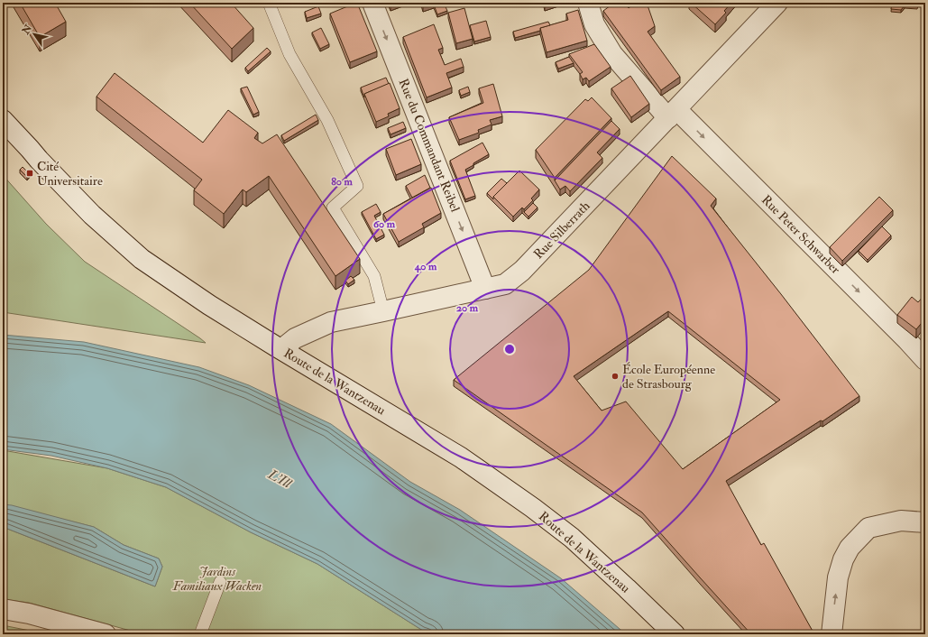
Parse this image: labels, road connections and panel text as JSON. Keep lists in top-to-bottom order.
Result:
{
  "streets": {
    "street": [
      "Rue du Commandant Reibel",
      "Rue Silberrath",
      "Rue Peter Schwarber",
      "Route de la Wantzenau"
    ]
  },
  "crossings": [
    ["Rue du Commandant Reibel", "Rue Silberrath"],
    ["Rue Silberrath", "Rue Peter Schwarber"],
    ["Rue Silberrath", "Route de la Wantzenau"]
  ],
  "one_way": ["Rue du Commandant Reibel", "Rue Peter Schwarber"],
  "water": ["L'Ill"],
  "parks": ["Jardins Familiaux Wacken"],
  "places": {
    "transit": ["Cité Universitaire"],
    "other": ["École Européenne de Strasbourg"]
  },
  "north": "top left",
  "rings": [
    "80 m",
    "60 m",
    "40 m",
    "20 m"
  ]
}
